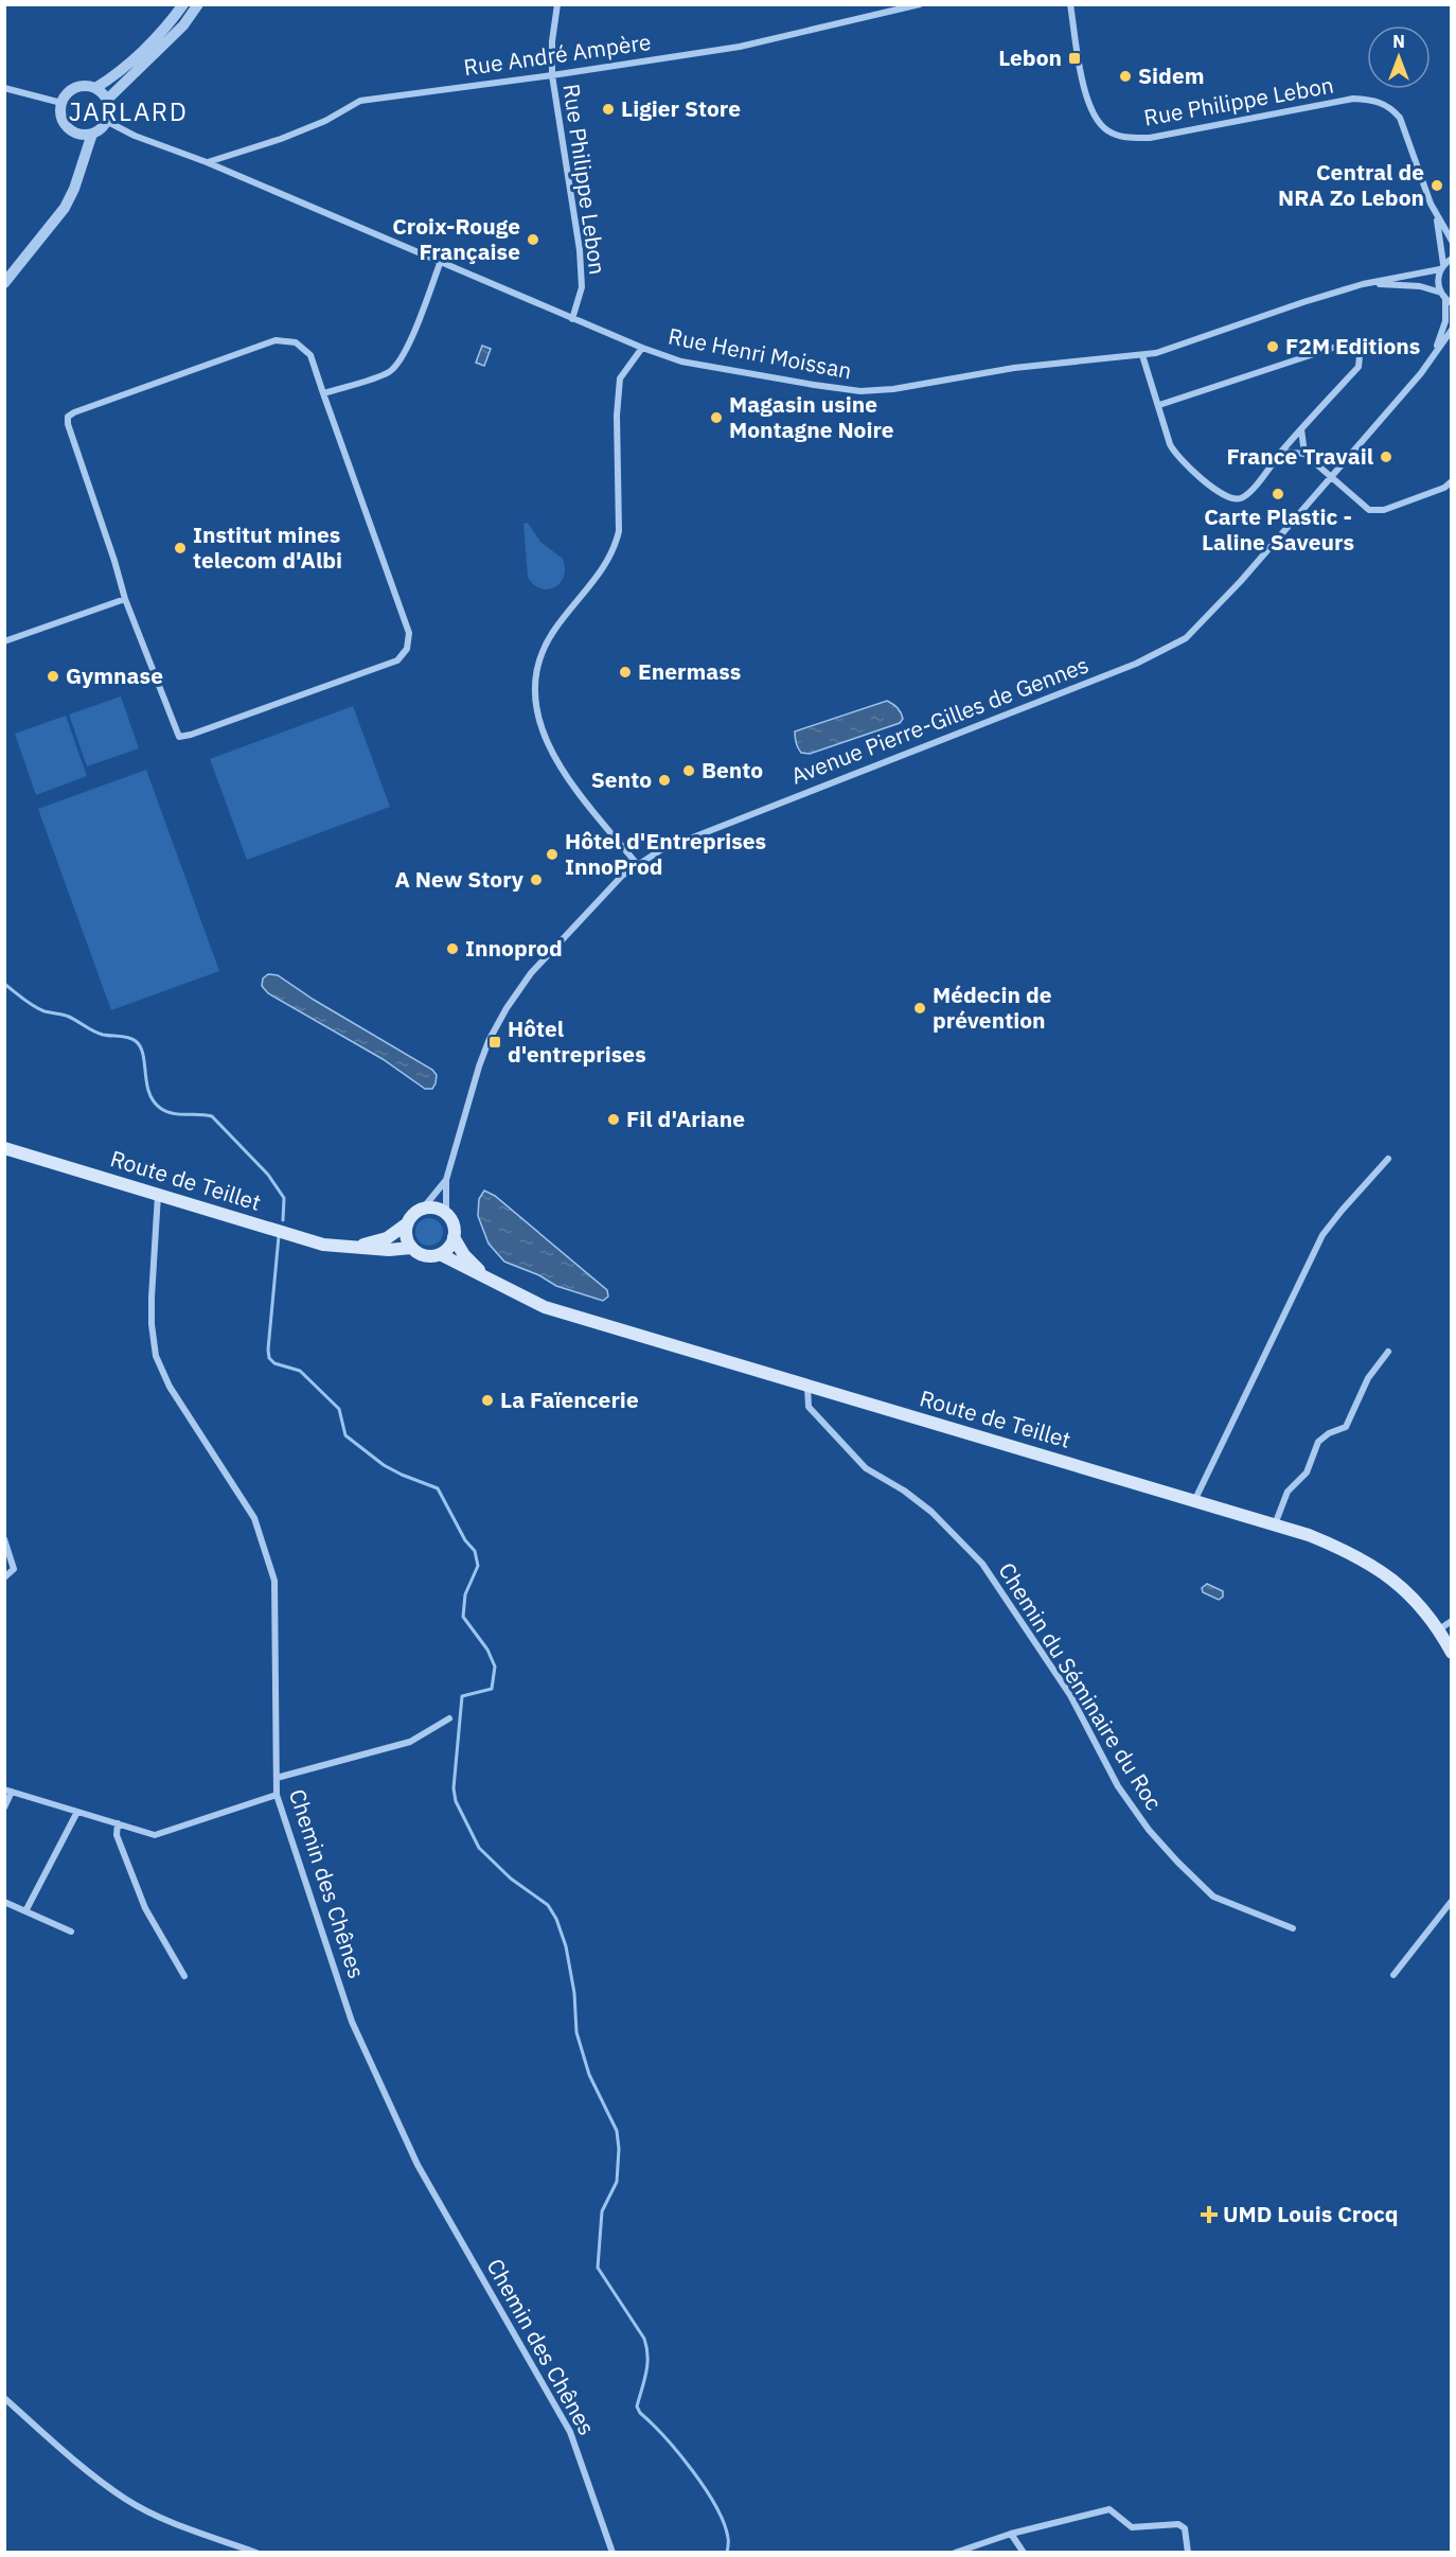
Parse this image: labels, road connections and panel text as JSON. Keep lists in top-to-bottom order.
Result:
{
  "streets": {
    "main road": ["Route de Teillet"],
    "street": [
      "Rue André Ampère",
      "Rue Philippe Lebon",
      "Rue Henri Moissan",
      "Avenue Pierre-Gilles de Gennes",
      "Chemin du Séminaire du Roc",
      "Chemin des Chênes"
    ]
  },
  "crossings": [
    ["Rue André Ampère", "Rue Philippe Lebon"],
    ["Rue André Ampère", "Rue Henri Moissan"],
    ["Rue Philippe Lebon", "Rue Henri Moissan"],
    ["Rue Philippe Lebon", "Avenue Pierre-Gilles de Gennes"],
    ["Rue Henri Moissan", "Avenue Pierre-Gilles de Gennes"],
    ["Avenue Pierre-Gilles de Gennes", "Route de Teillet"],
    ["Route de Teillet", "Chemin du Séminaire du Roc"],
    ["Route de Teillet", "Chemin des Chênes"]
  ],
  "districts": ["JARLARD"],
  "places": {
    "transit": ["Lebon", "Hôtel d'entreprises"],
    "other": [
      "Sidem",
      "Ligier Store",
      "Central de NRA Zo Lebon",
      "Croix-Rouge Française",
      "F2M Editions",
      "Magasin usine Montagne Noire",
      "France Travail",
      "Carte Plastic - Laline Saveurs",
      "Institut mines telecom d'Albi",
      "Enermass",
      "Gymnase",
      "Bento",
      "Sento",
      "Hôtel d'Entreprises InnoProd",
      "A New Story",
      "Innoprod",
      "Médecin de prévention",
      "Fil d'Ariane",
      "La Faïencerie"
    ],
    "health": ["UMD Louis Crocq"]
  },
  "north": "top"
}
